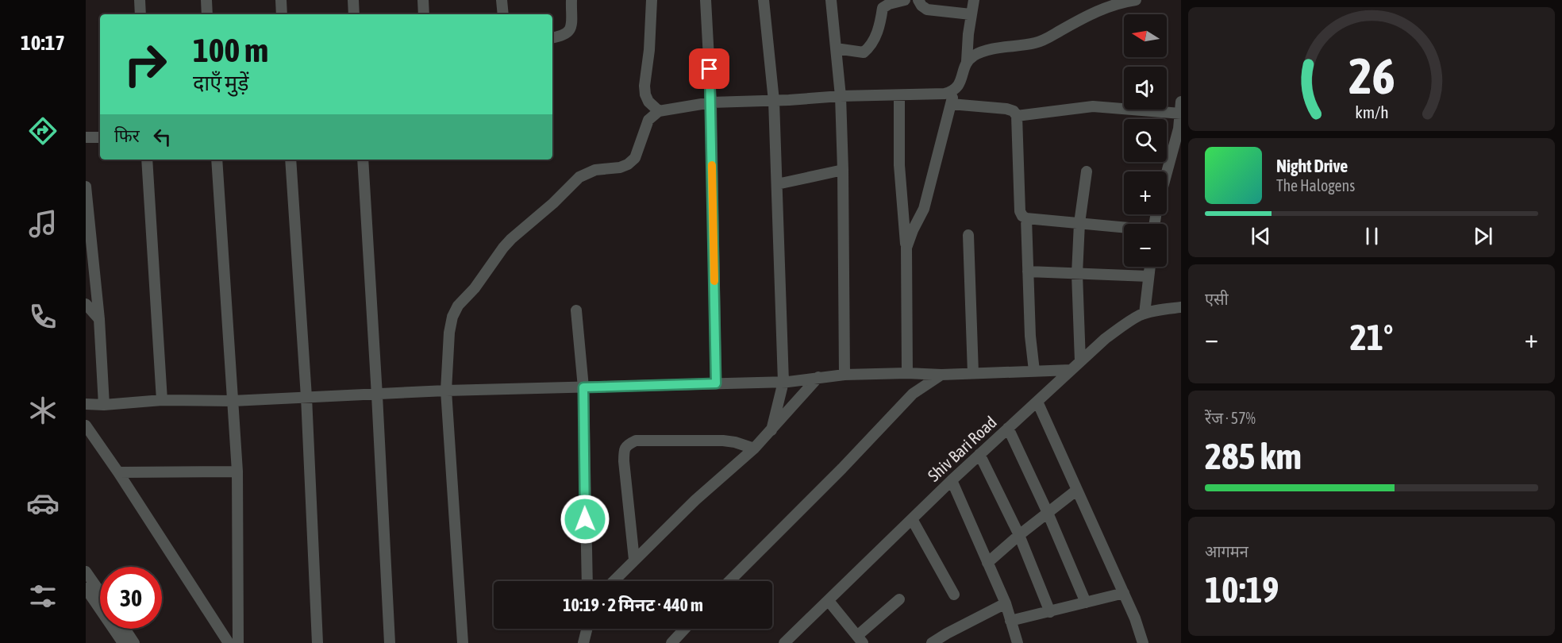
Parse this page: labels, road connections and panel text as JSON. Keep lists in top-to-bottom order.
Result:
{
  "streets": {
    "street": ["Shiv Bari Road"]
  },
  "north": "left",
  "page": {
    "tabs": "10:17",
    "map_buttons": ["+", "−"],
    "turn": ["100 m", "दाएँ मुड़ें"],
    "then": "फिर",
    "song": ["Night Drive", "The Halogens"],
    "tile": [
      "एसी",
      ["रेंज · 57%", "285 km"],
      ["आगमन", "10:19"]
    ],
    "heat": ["−", "21°", "+"],
    "limit": "30",
    "trip": "10:19 · 2 मिनट · 440 m",
    "gauge": ["26", "km/h"]
  }
}
